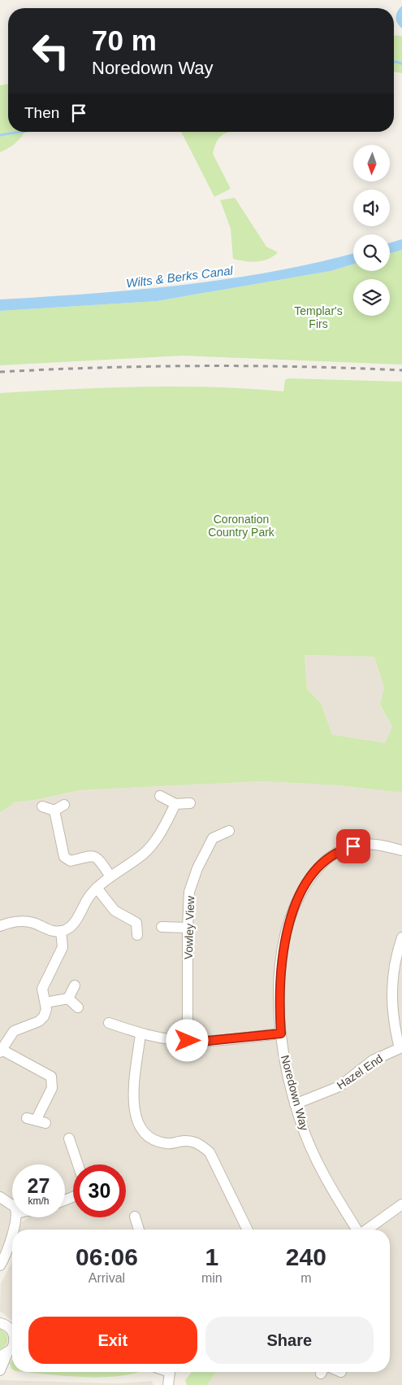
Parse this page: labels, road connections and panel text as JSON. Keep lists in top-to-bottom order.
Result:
{
  "streets": {
    "street": ["Vowley View", "Hazel End", "Noredown Way"]
  },
  "crossings": [
    ["Hazel End", "Noredown Way"]
  ],
  "water": ["Wilts & Berks Canal"],
  "parks": ["Templar's Firs", "Coronation Country Park"],
  "north": "bottom",
  "page": {
    "turn": ["70 m", "Noredown Way"],
    "then": "Then",
    "speed": "27 km/h",
    "limit": "30",
    "eta": [
      "06:06",
      "Arrival",
      "1",
      "min",
      "240",
      "m"
    ],
    "buttons": ["Exit", "Share"]
  }
}
